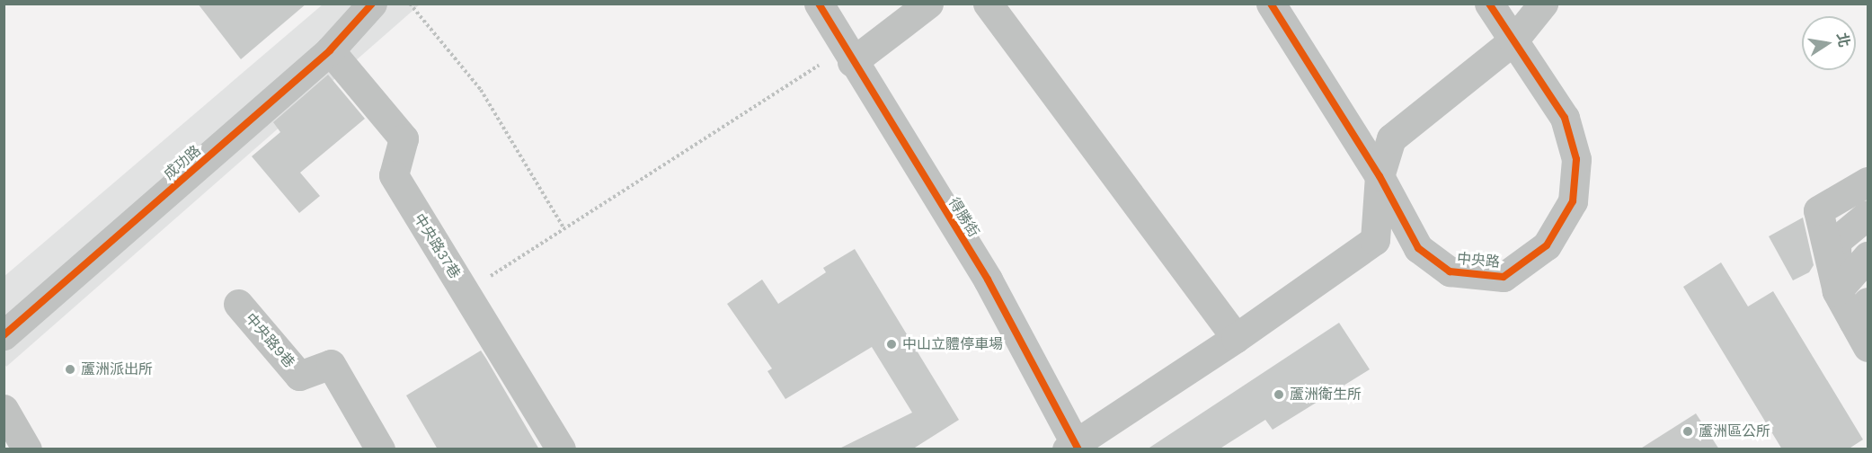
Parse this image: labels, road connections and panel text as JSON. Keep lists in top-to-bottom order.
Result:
{
  "streets": {
    "street": [
      "成功路",
      "得勝街",
      "中央路37巷",
      "中央路",
      "中央路9巷"
    ]
  },
  "crossings": [
    ["成功路", "中央路37巷"]
  ],
  "places": [
    "中山立體停車場",
    "蘆洲派出所",
    "蘆洲衛生所",
    "蘆洲區公所"
  ],
  "north": "right"
}
